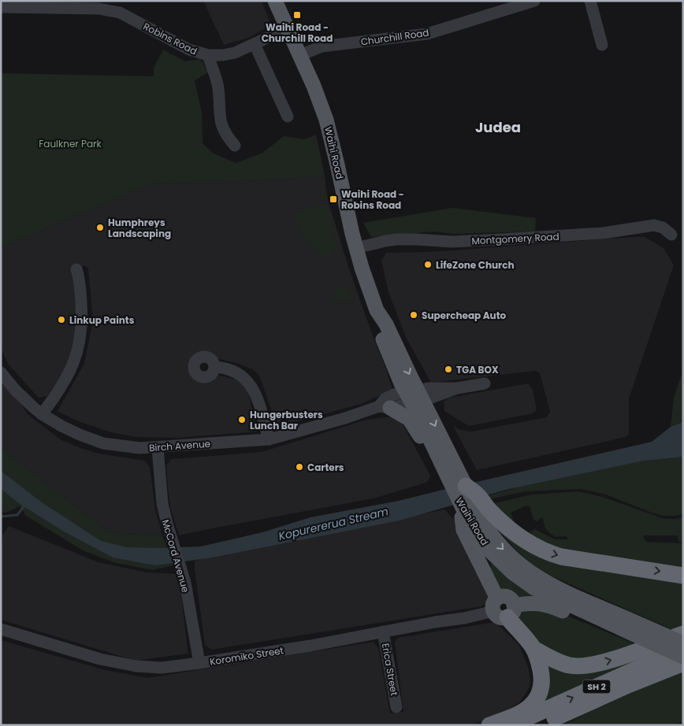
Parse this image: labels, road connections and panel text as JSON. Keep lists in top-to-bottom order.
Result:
{
  "streets": {
    "highway": ["SH 2"],
    "main road": ["Waihi Road"],
    "street": [
      "Churchill Road",
      "Robins Road",
      "Montgomery Road",
      "Birch Avenue",
      "McCord Avenue",
      "Koromiko Street",
      "Erica Street"
    ]
  },
  "crossings": [
    ["Churchill Road", "Waihi Road"],
    ["Robins Road", "Waihi Road"],
    ["Waihi Road", "Montgomery Road"],
    ["Waihi Road", "Birch Avenue"],
    ["Birch Avenue", "McCord Avenue"],
    ["McCord Avenue", "Koromiko Street"],
    ["Koromiko Street", "Erica Street"]
  ],
  "districts": ["Judea"],
  "water": ["Kopurererua Stream"],
  "parks": ["Faulkner Park"],
  "places": {
    "transit": ["Waihi Road - Churchill Road", "Waihi Road - Robins Road"],
    "other": [
      "Humphreys Landscaping",
      "LifeZone Church",
      "Supercheap Auto",
      "Linkup Paints",
      "TGA BOX",
      "Hungerbusters Lunch Bar",
      "Carters"
    ]
  }
}
